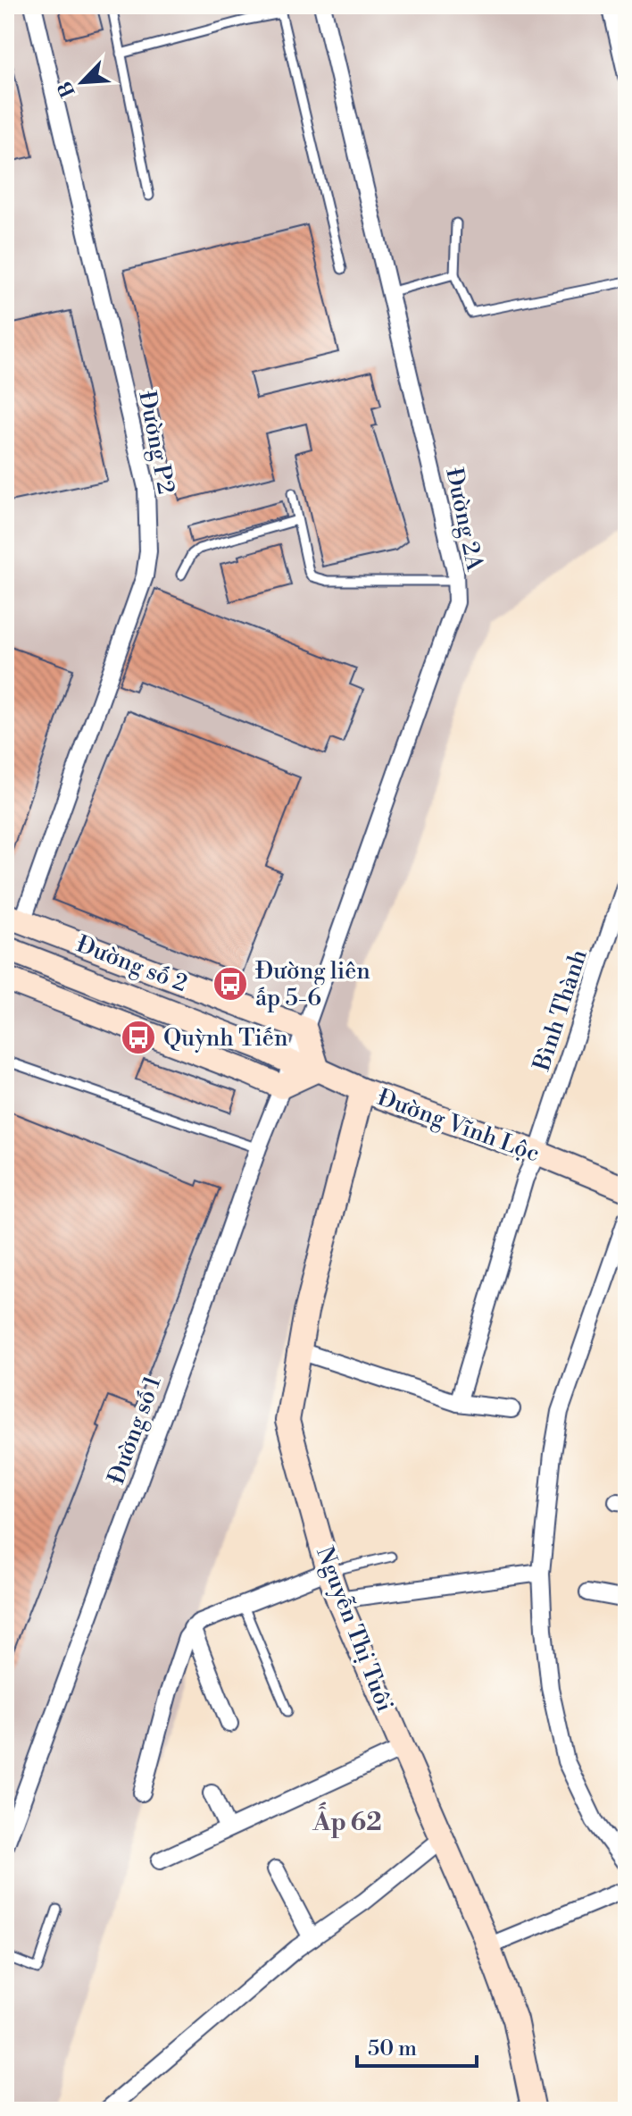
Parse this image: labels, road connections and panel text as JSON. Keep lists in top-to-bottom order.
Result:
{
  "streets": {
    "main road": ["Đường số 2", "Đường Vĩnh Lộc", "Nguyễn Thị Tuôi"],
    "street": [
      "Đường P2",
      "Đường 2A",
      "Bình Thành",
      "Đường số 1"
    ]
  },
  "crossings": [
    ["Đường P2", "Đường số 2"],
    ["Đường 2A", "Đường số 2"],
    ["Đường 2A", "Đường số 1"],
    ["Đường số 2", "Đường Vĩnh Lộc"],
    ["Đường số 2", "Đường số 1"],
    ["Bình Thành", "Đường Vĩnh Lộc"],
    ["Đường Vĩnh Lộc", "Đường số 1"],
    ["Đường Vĩnh Lộc", "Nguyễn Thị Tuôi"]
  ],
  "districts": ["Ấp 62"],
  "places": {
    "bus stop": ["Đường liên ấp 5-6", "Quỳnh Tiến"]
  },
  "scale_bar": "50 m",
  "north": "bottom left"
}
